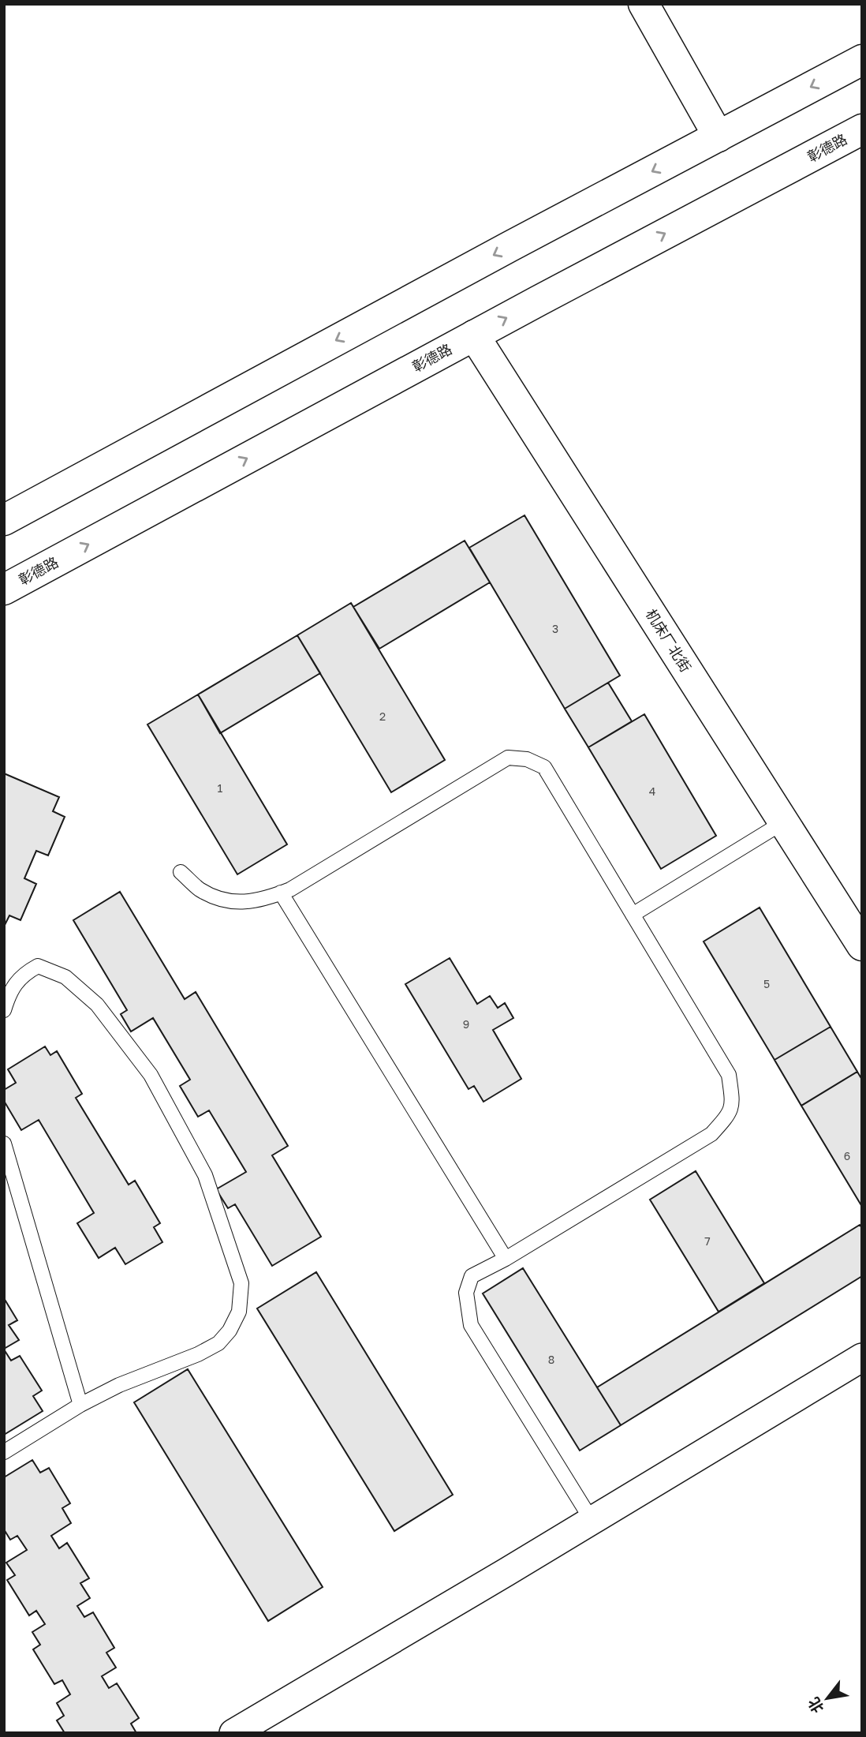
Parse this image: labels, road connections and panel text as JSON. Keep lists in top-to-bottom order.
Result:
{
  "streets": {
    "main road": ["彰德路", "机床厂北街"]
  },
  "crossings": [
    ["彰德路", "机床厂北街"]
  ],
  "house_numbers": [
    "3",
    "2",
    "1",
    "4",
    "5",
    "9",
    "6",
    "7",
    "8"
  ],
  "north": "bottom left"
}
